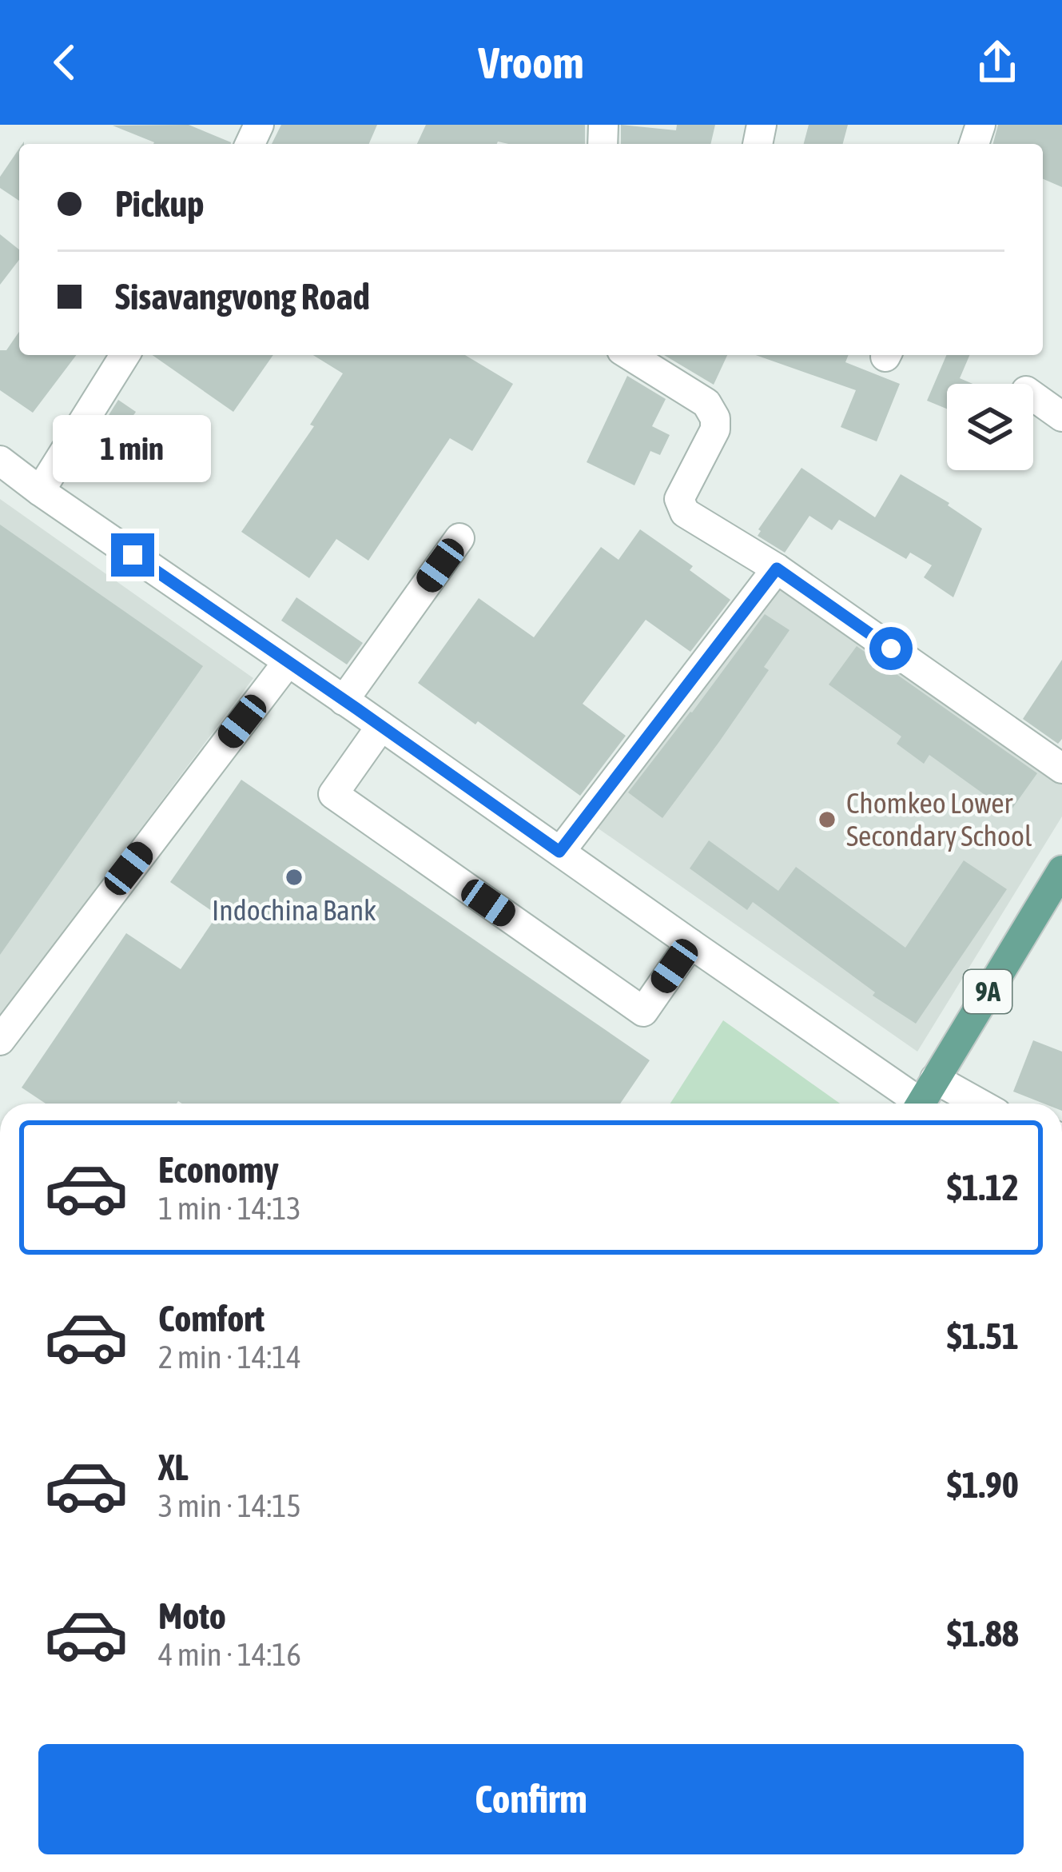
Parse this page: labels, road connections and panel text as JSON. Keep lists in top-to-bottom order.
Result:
{
  "streets": {
    "main road": ["9A"]
  },
  "places": ["Chomkeo Lower Secondary School", "Indochina Bank"],
  "page": {
    "header": "Vroom",
    "banner": ["Pickup", "Sisavangvong Road"],
    "bubble": "1 min",
    "list": [
      {
        "name": "Economy",
        "note": "1 min · 14:13",
        "value": "$1.12"
      },
      {
        "name": "Comfort",
        "note": "2 min · 14:14",
        "value": "$1.51"
      },
      {
        "name": "XL",
        "note": "3 min · 14:15",
        "value": "$1.90"
      },
      {
        "name": "Moto",
        "note": "4 min · 14:16",
        "value": "$1.88"
      }
    ],
    "buttons": "Confirm"
  }
}
